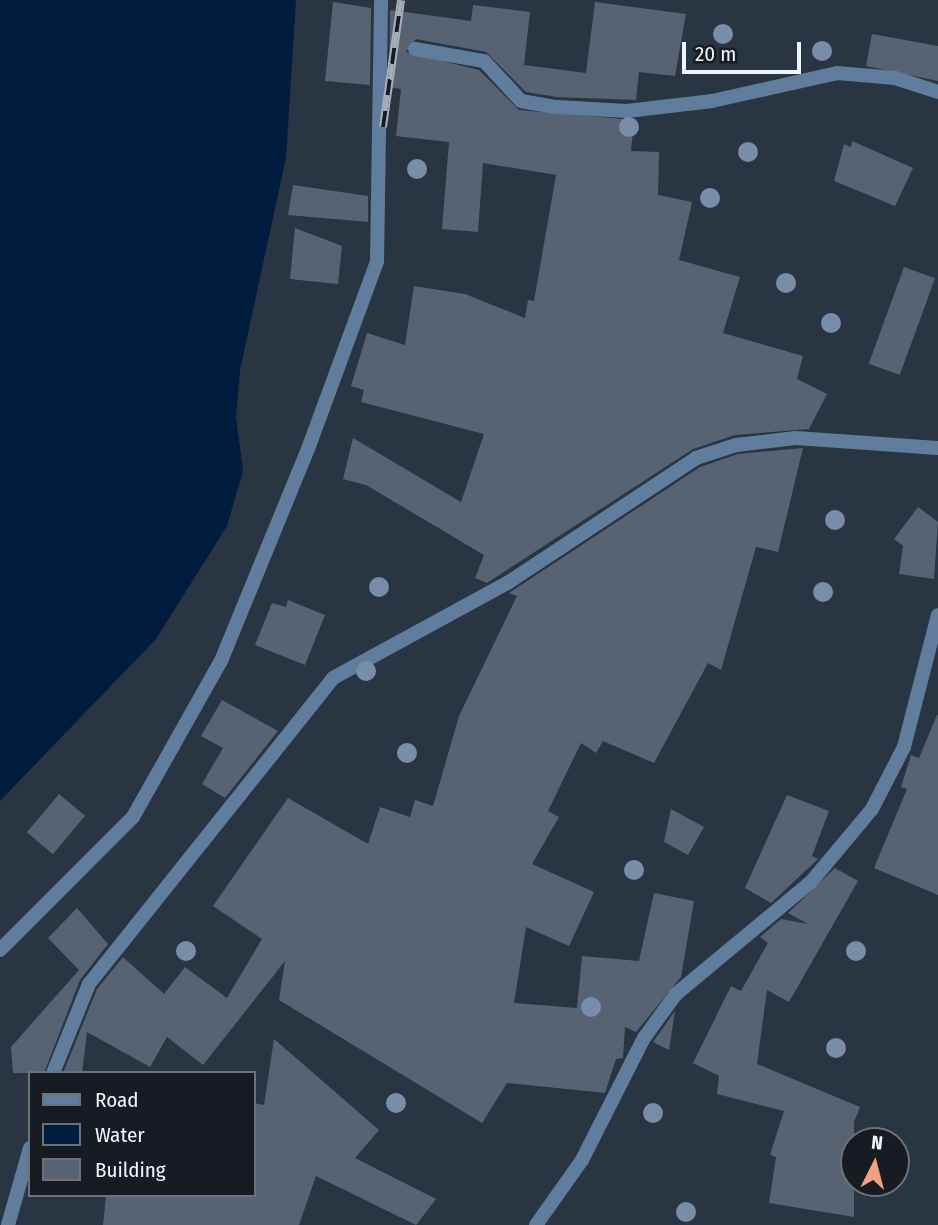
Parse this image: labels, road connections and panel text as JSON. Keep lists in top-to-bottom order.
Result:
{
  "legend": ["Road", "Water", "Building"],
  "scale_bar": "20 m",
  "north": "top"
}
